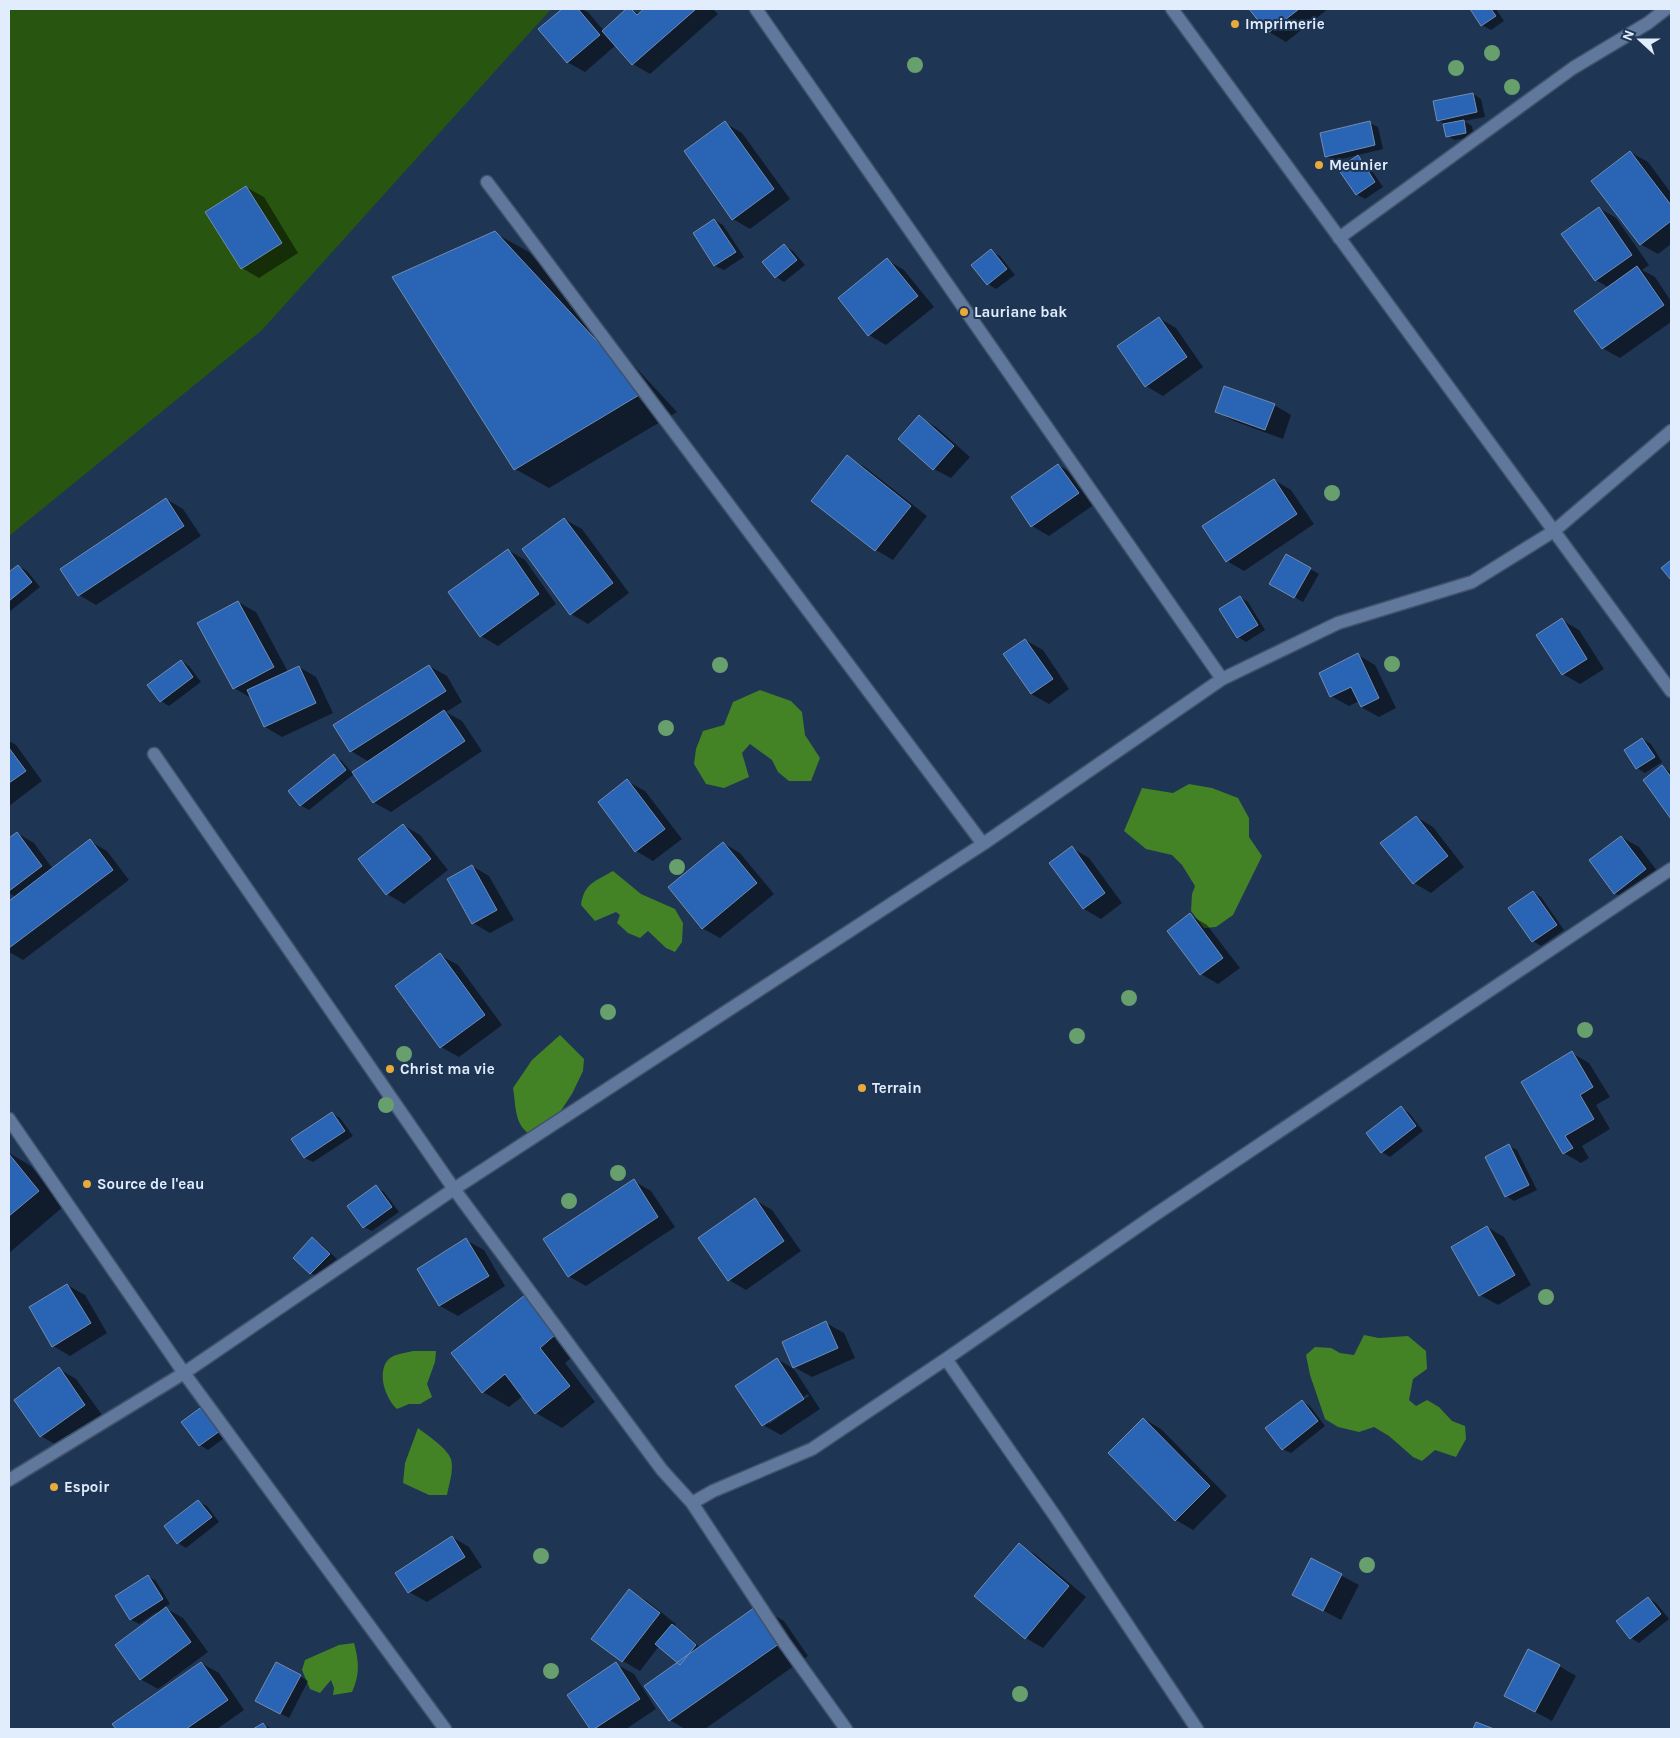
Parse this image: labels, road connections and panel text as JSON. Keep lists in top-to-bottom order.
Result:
{
  "places": [
    "Imprimerie",
    "Meunier",
    "Lauriane bak",
    "Christ ma vie",
    "Terrain",
    "Source de l'eau",
    "Espoir"
  ],
  "north": "left"
}
